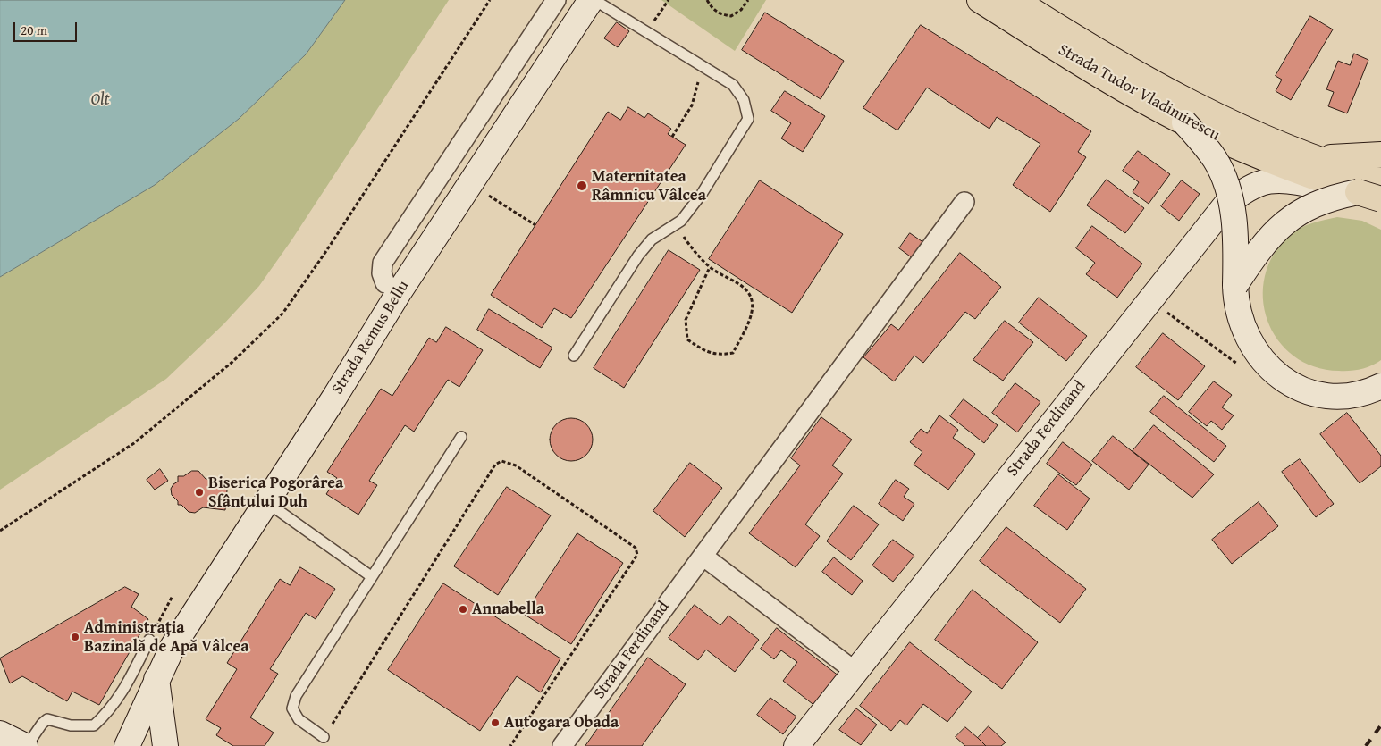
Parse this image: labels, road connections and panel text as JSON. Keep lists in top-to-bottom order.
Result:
{
  "streets": {
    "main road": ["Strada Tudor Vladimirescu", "Strada Remus Bellu", "Strada Ferdinand"]
  },
  "crossings": [
    ["Strada Tudor Vladimirescu", "Strada Ferdinand"]
  ],
  "water": ["Olt"],
  "places": [
    "Maternitatea Râmnicu Vâlcea",
    "Biserica Pogorârea Sfântului Duh",
    "Annabella",
    "Administrația Bazinală de Apă Vâlcea",
    "Autogara Obada"
  ],
  "scale_bar": "20 m"
}
